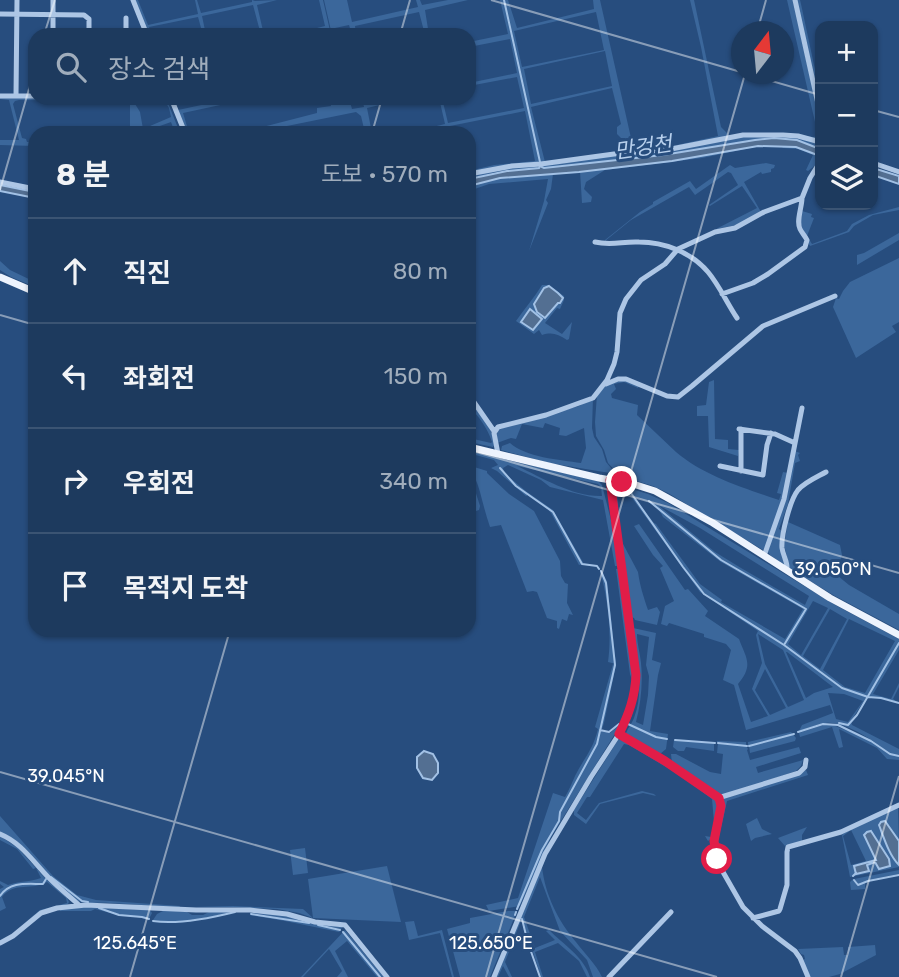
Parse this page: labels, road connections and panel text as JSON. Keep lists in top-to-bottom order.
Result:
{
  "water": ["만겅천"],
  "north": "top",
  "page": {
    "map_buttons": ["+", "−"],
    "search": "장소 검색",
    "heading": ["8 분", "도보 · 570 m"],
    "list": [
      ["직진", "80 m"],
      ["좌회전", "150 m"],
      ["우회전", "340 m"],
      "목적지 도착"
    ]
  },
  "coordinates": [
    "39.050°N",
    "39.045°N",
    "125.645°E",
    "125.650°E"
  ]
}
